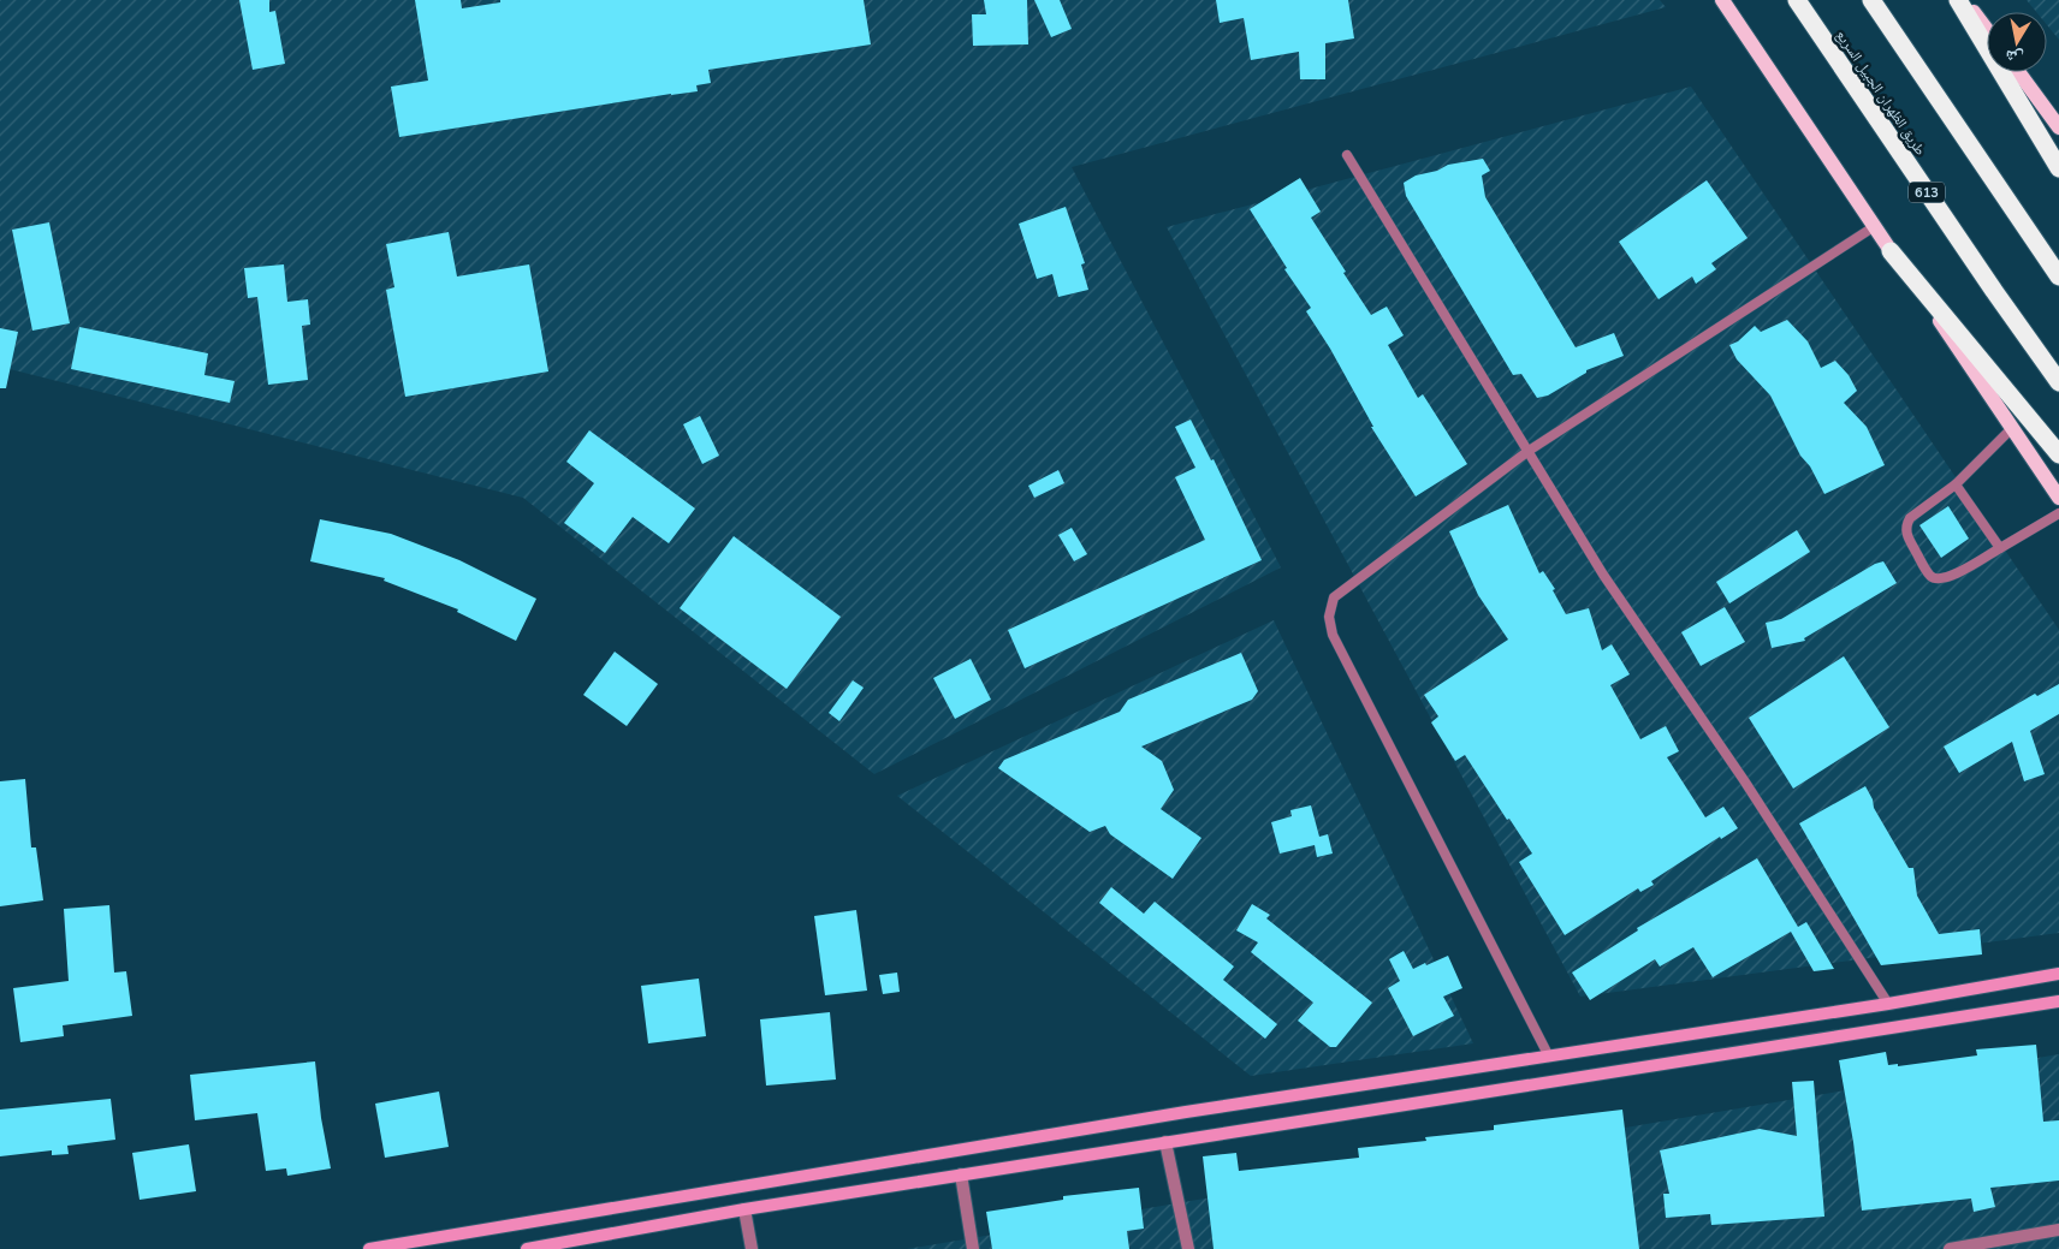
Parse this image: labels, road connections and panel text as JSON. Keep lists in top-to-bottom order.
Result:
{
  "streets": {
    "highway": ["طريق الظهران الجبيل السريع", "613"]
  },
  "north": "bottom"
}
